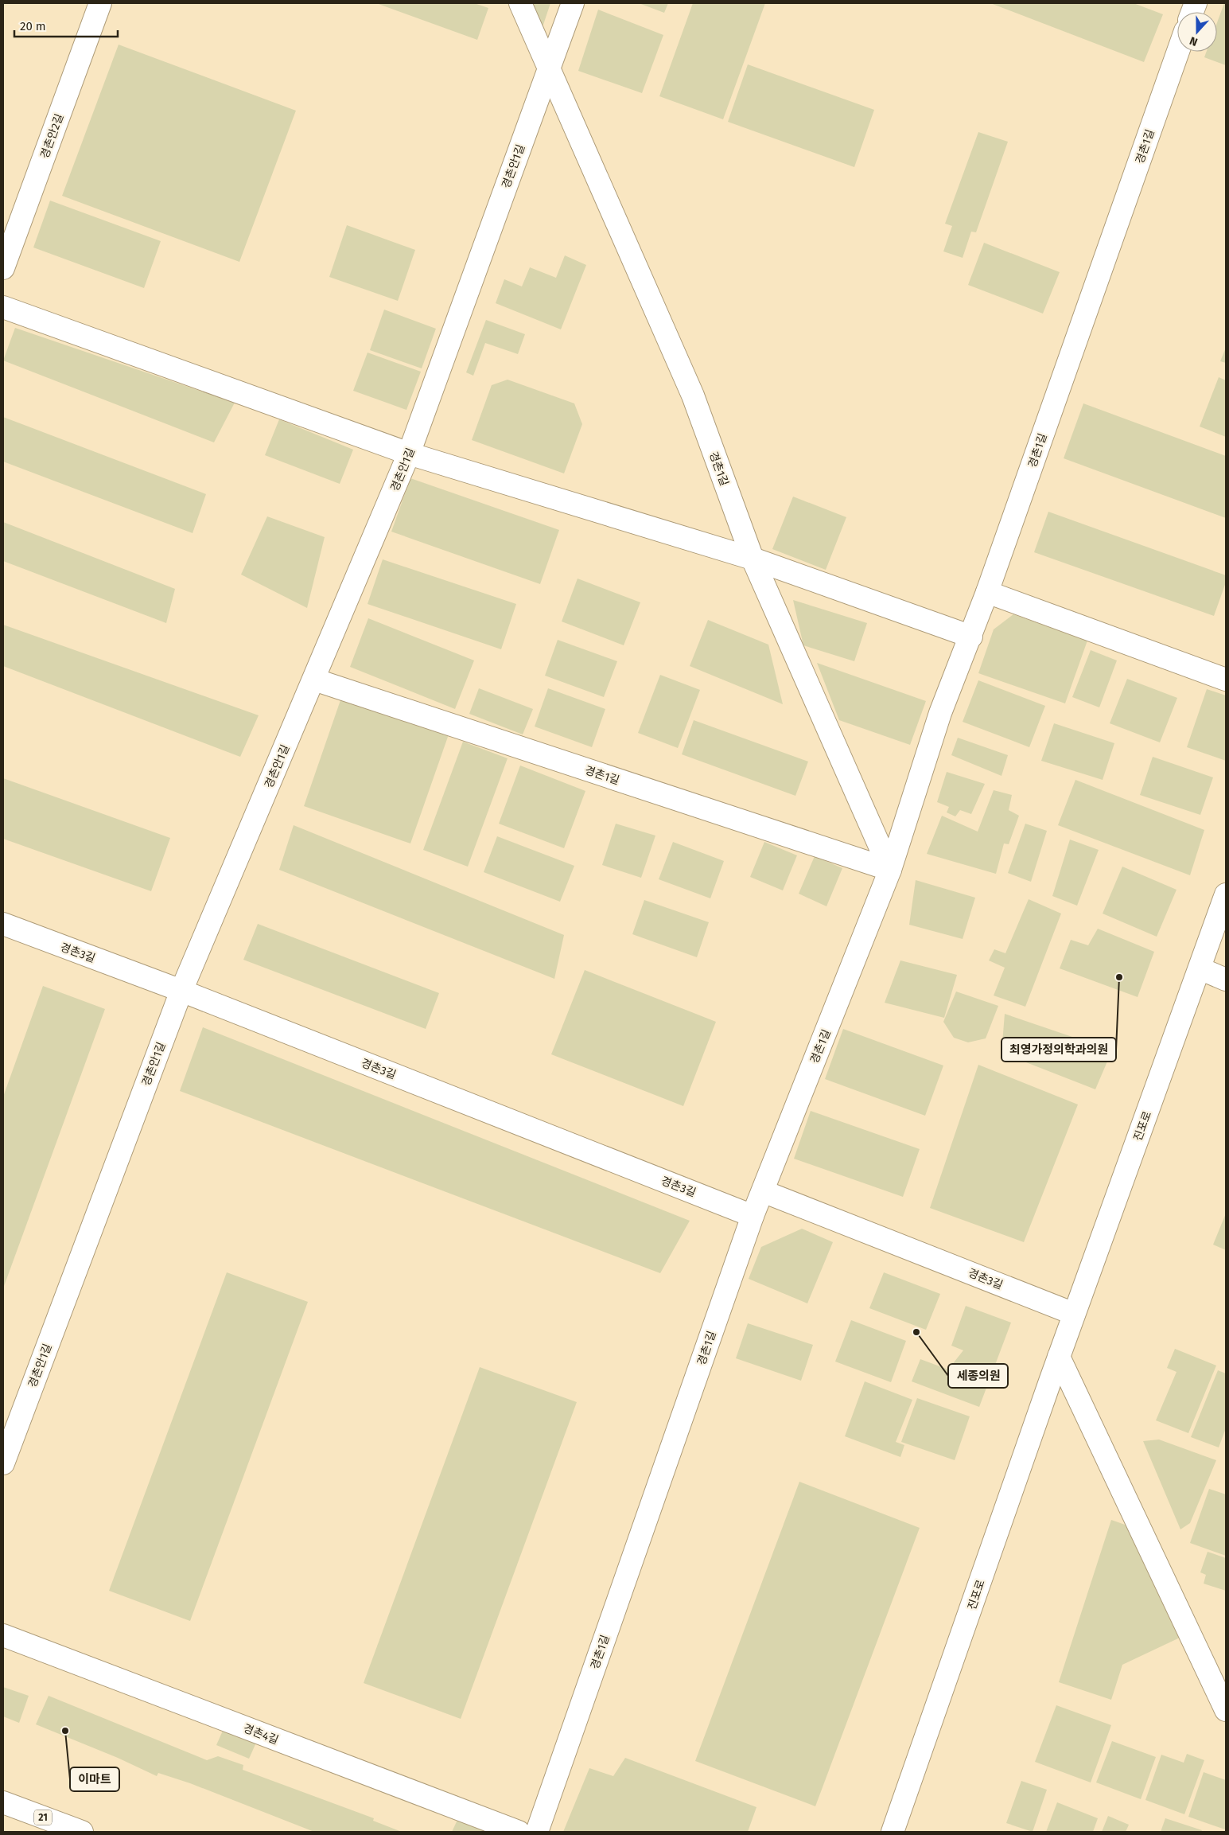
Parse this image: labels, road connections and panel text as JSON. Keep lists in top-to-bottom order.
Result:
{
  "streets": {
    "street": [
      "경촌안2길",
      "경촌1길",
      "경촌안1길",
      "경촌3길",
      "진포로",
      "경촌4길",
      "21"
    ]
  },
  "crossings": [
    ["경촌1길", "경촌안1길"],
    ["경촌1길", "경촌3길"],
    ["경촌안1길", "경촌3길"],
    ["경촌3길", "진포로"]
  ],
  "places": ["최영가정의학과의원", "세종의원", "이마트"],
  "scale_bar": "20 m",
  "north": "bottom"
}
